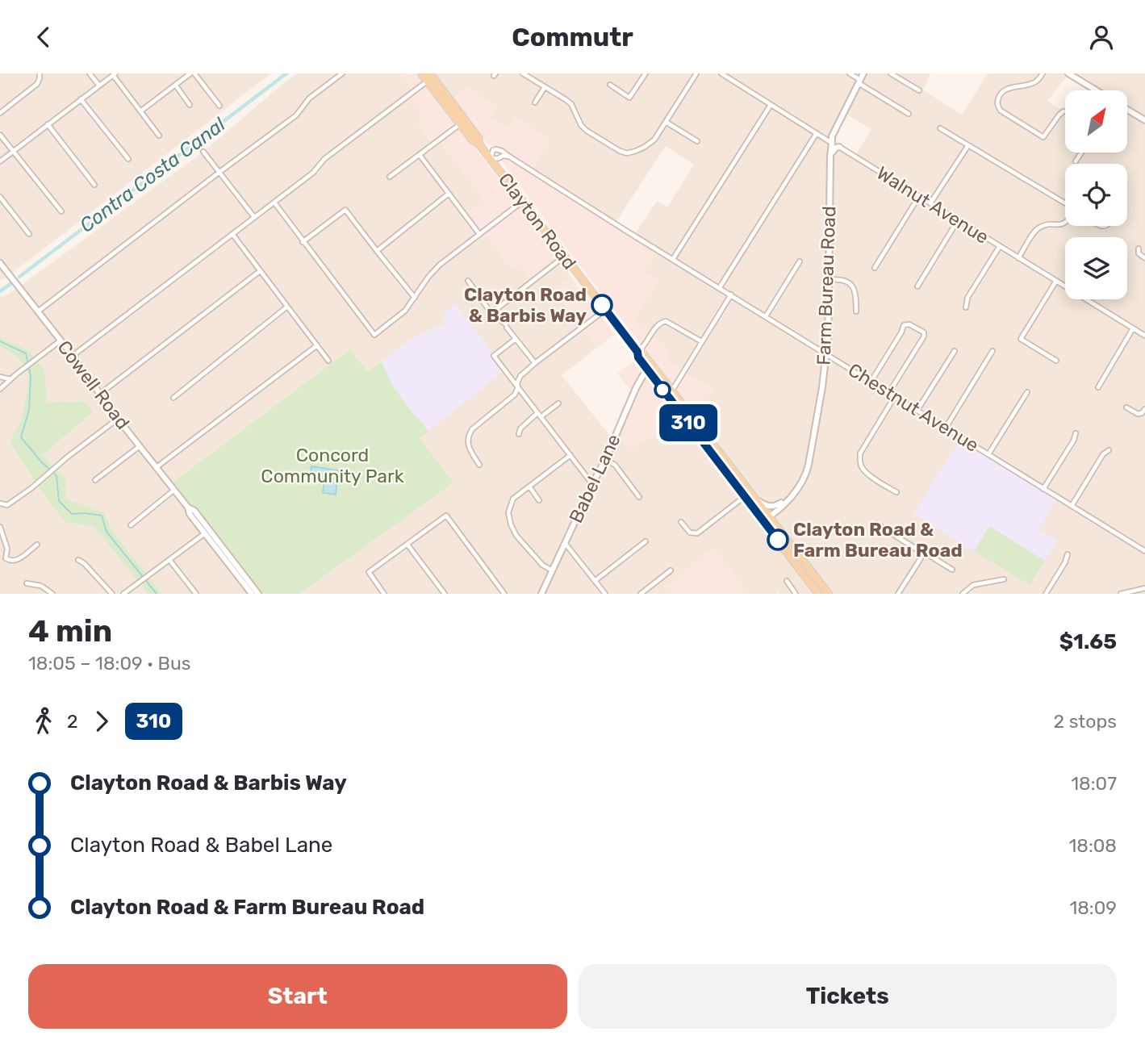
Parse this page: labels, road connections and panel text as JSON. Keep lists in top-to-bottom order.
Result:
{
  "streets": {
    "main road": ["Clayton Road"],
    "street": [
      "Walnut Avenue",
      "Farm Bureau Road",
      "Cowell Road",
      "Chestnut Avenue",
      "Babel Lane"
    ]
  },
  "crossings": [
    ["Walnut Avenue", "Farm Bureau Road"],
    ["Clayton Road", "Farm Bureau Road"],
    ["Clayton Road", "Babel Lane"],
    ["Farm Bureau Road", "Chestnut Avenue"]
  ],
  "water": ["Contra Costa Canal"],
  "parks": ["Concord Community Park"],
  "places": ["Clayton Road & Barbis Way", "Clayton Road & Farm Bureau Road"],
  "lines": ["bus line 310"],
  "north": "top right",
  "page": {
    "header": "Commutr",
    "on_map": "310",
    "heading": ["4 min", "18:05 – 18:09 · Bus", "$1.65"],
    "legs": ["2", "310", "2 stops"],
    "list": [
      {
        "name": "Clayton Road & Barbis Way",
        "value": "18:07"
      },
      {
        "name": "Clayton Road & Babel Lane",
        "value": "18:08"
      },
      {
        "name": "Clayton Road & Farm Bureau Road",
        "value": "18:09"
      }
    ],
    "buttons": ["Start", "Tickets"]
  }
}
